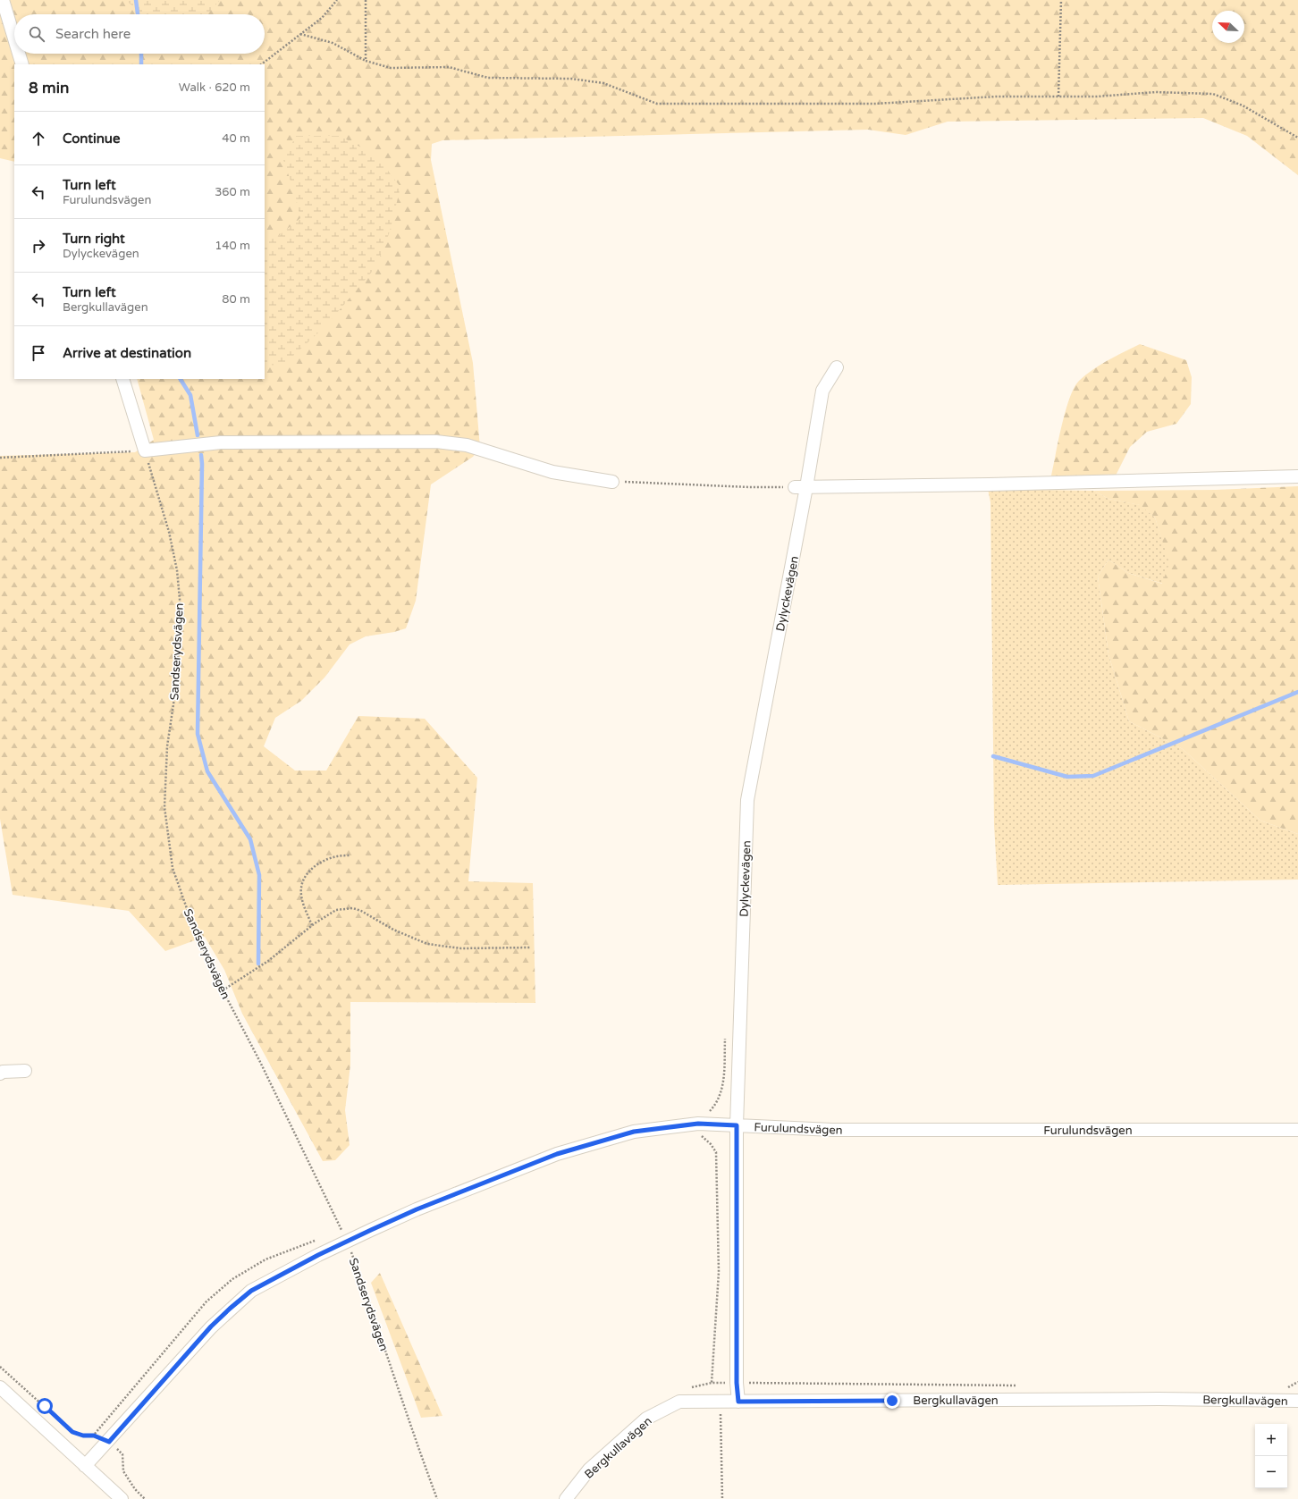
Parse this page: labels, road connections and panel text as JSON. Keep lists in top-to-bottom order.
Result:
{
  "streets": {
    "street": ["Dylyckevägen", "Furulundsvägen", "Bergkullavägen"],
    "path": ["Sandserydsvägen"]
  },
  "crossings": [
    ["Dylyckevägen", "Furulundsvägen"],
    ["Dylyckevägen", "Bergkullavägen"],
    ["Sandserydsvägen", "Furulundsvägen"]
  ],
  "north": "top left",
  "page": {
    "search": "Search here",
    "heading": ["8 min", "Walk · 620 m"],
    "list": [
      ["Continue", "40 m"],
      ["Turn left", "Furulundsvägen", "360 m"],
      ["Turn right", "Dylyckevägen", "140 m"],
      ["Turn left", "Bergkullavägen", "80 m"],
      "Arrive at destination"
    ],
    "map_buttons": ["+", "−"]
  }
}
